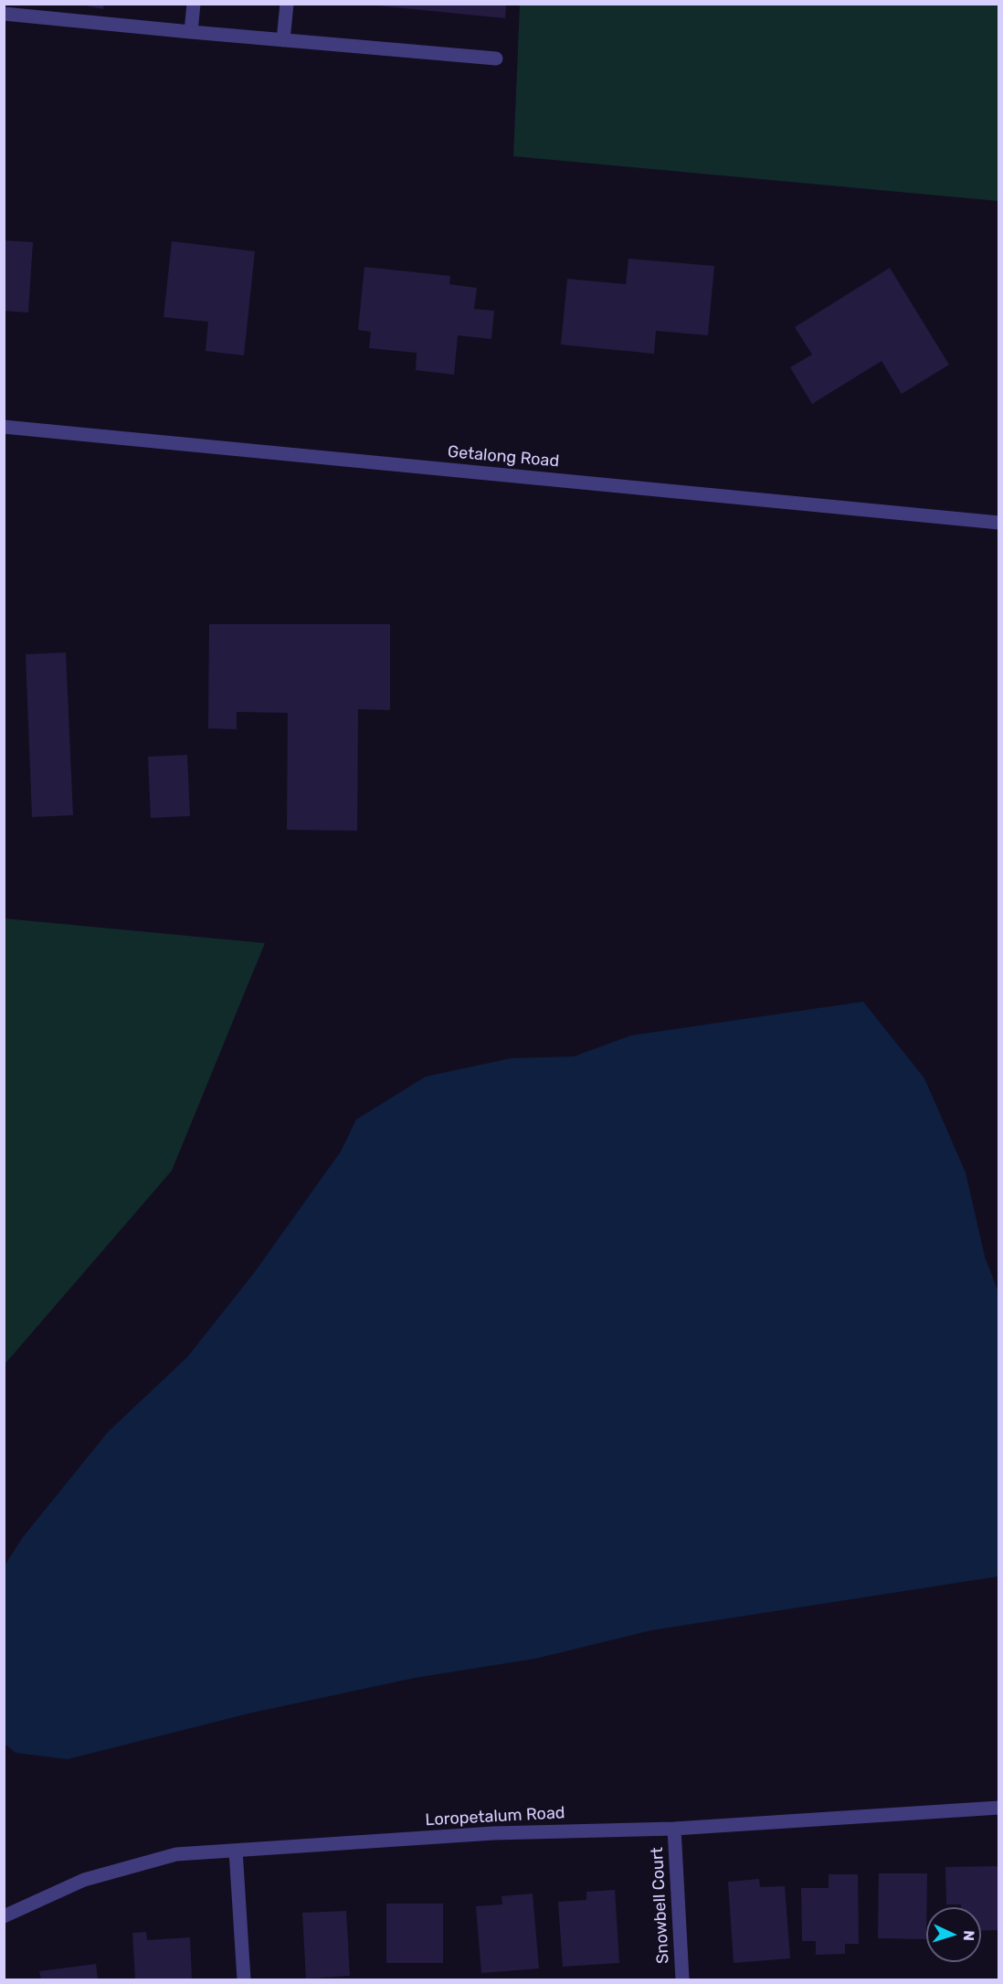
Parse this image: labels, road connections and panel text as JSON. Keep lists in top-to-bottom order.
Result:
{
  "streets": {
    "street": ["Getalong Road", "Loropetalum Road", "Snowbell Court"]
  },
  "crossings": [
    ["Loropetalum Road", "Snowbell Court"]
  ],
  "north": "right"
}
